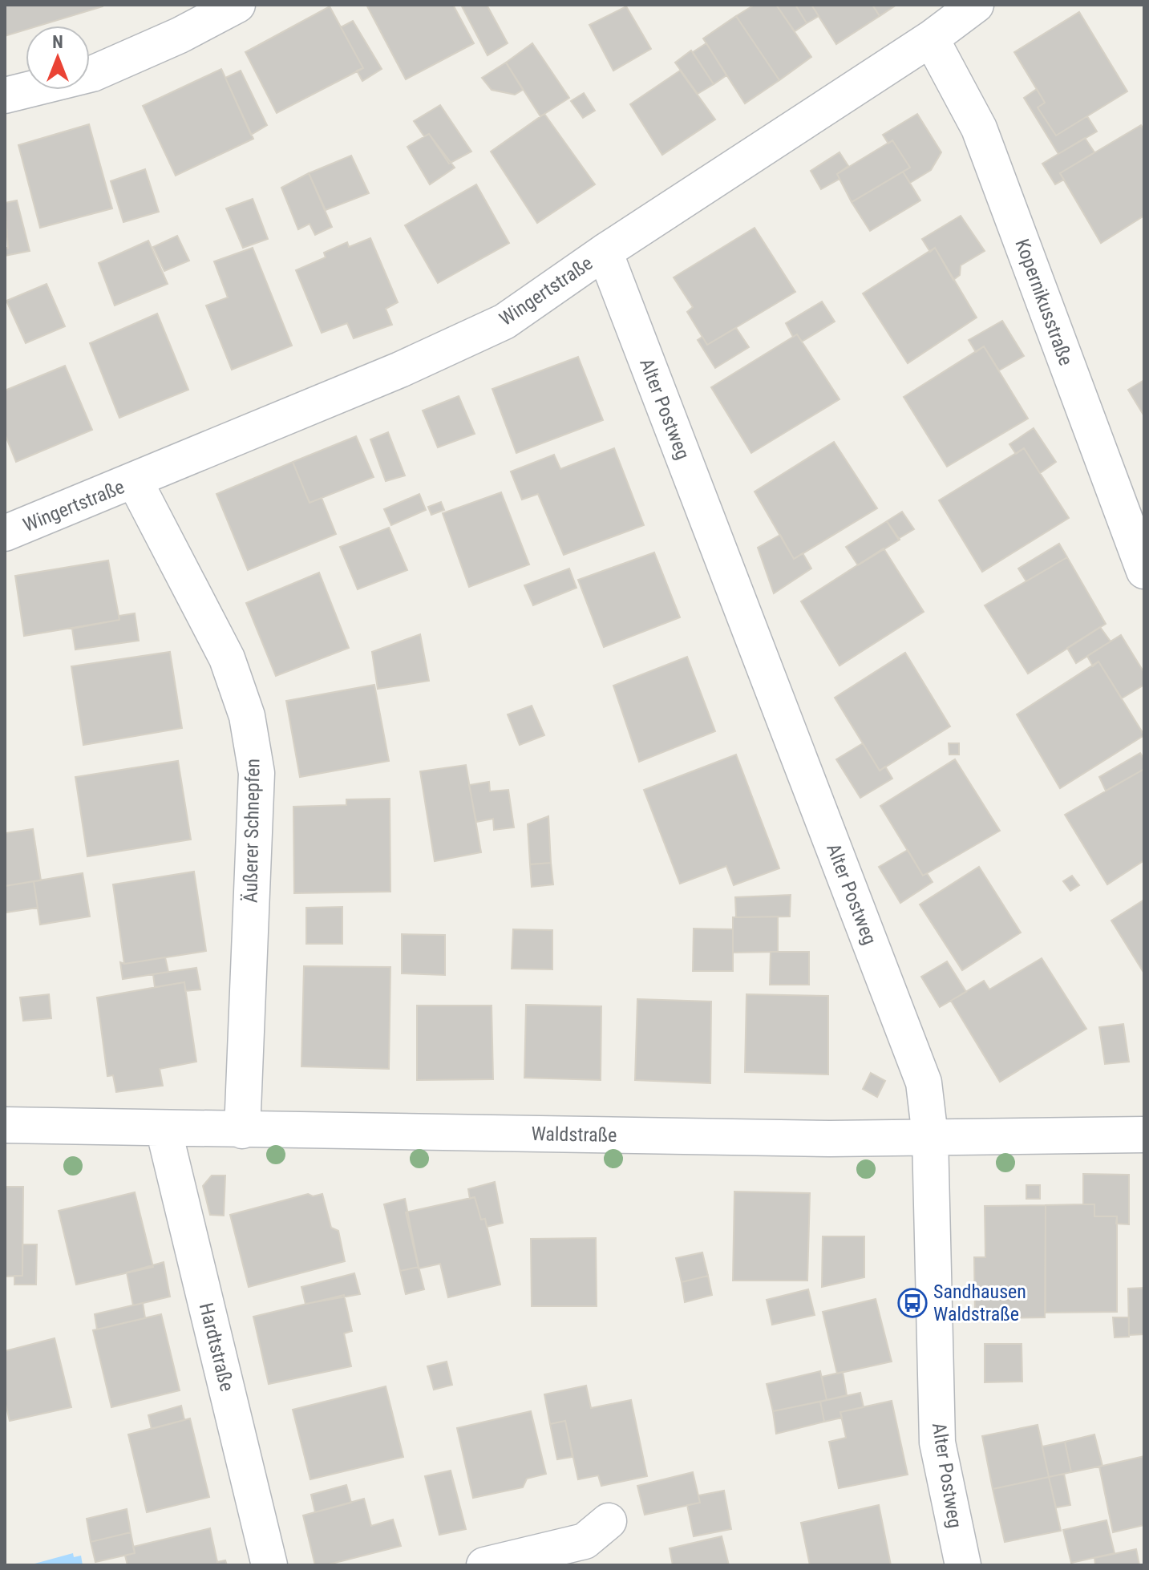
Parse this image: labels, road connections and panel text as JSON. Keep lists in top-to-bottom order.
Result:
{
  "streets": {
    "street": [
      "Wingertstraße",
      "Kopernikusstraße",
      "Alter Postweg",
      "Äußerer Schnepfen",
      "Waldstraße",
      "Hardtstraße"
    ]
  },
  "crossings": [
    ["Wingertstraße", "Kopernikusstraße"],
    ["Wingertstraße", "Alter Postweg"],
    ["Wingertstraße", "Äußerer Schnepfen"],
    ["Alter Postweg", "Waldstraße"],
    ["Äußerer Schnepfen", "Waldstraße"],
    ["Waldstraße", "Hardtstraße"]
  ],
  "places": {
    "bus stop": ["Sandhausen Waldstraße"]
  },
  "north": "top"
}
